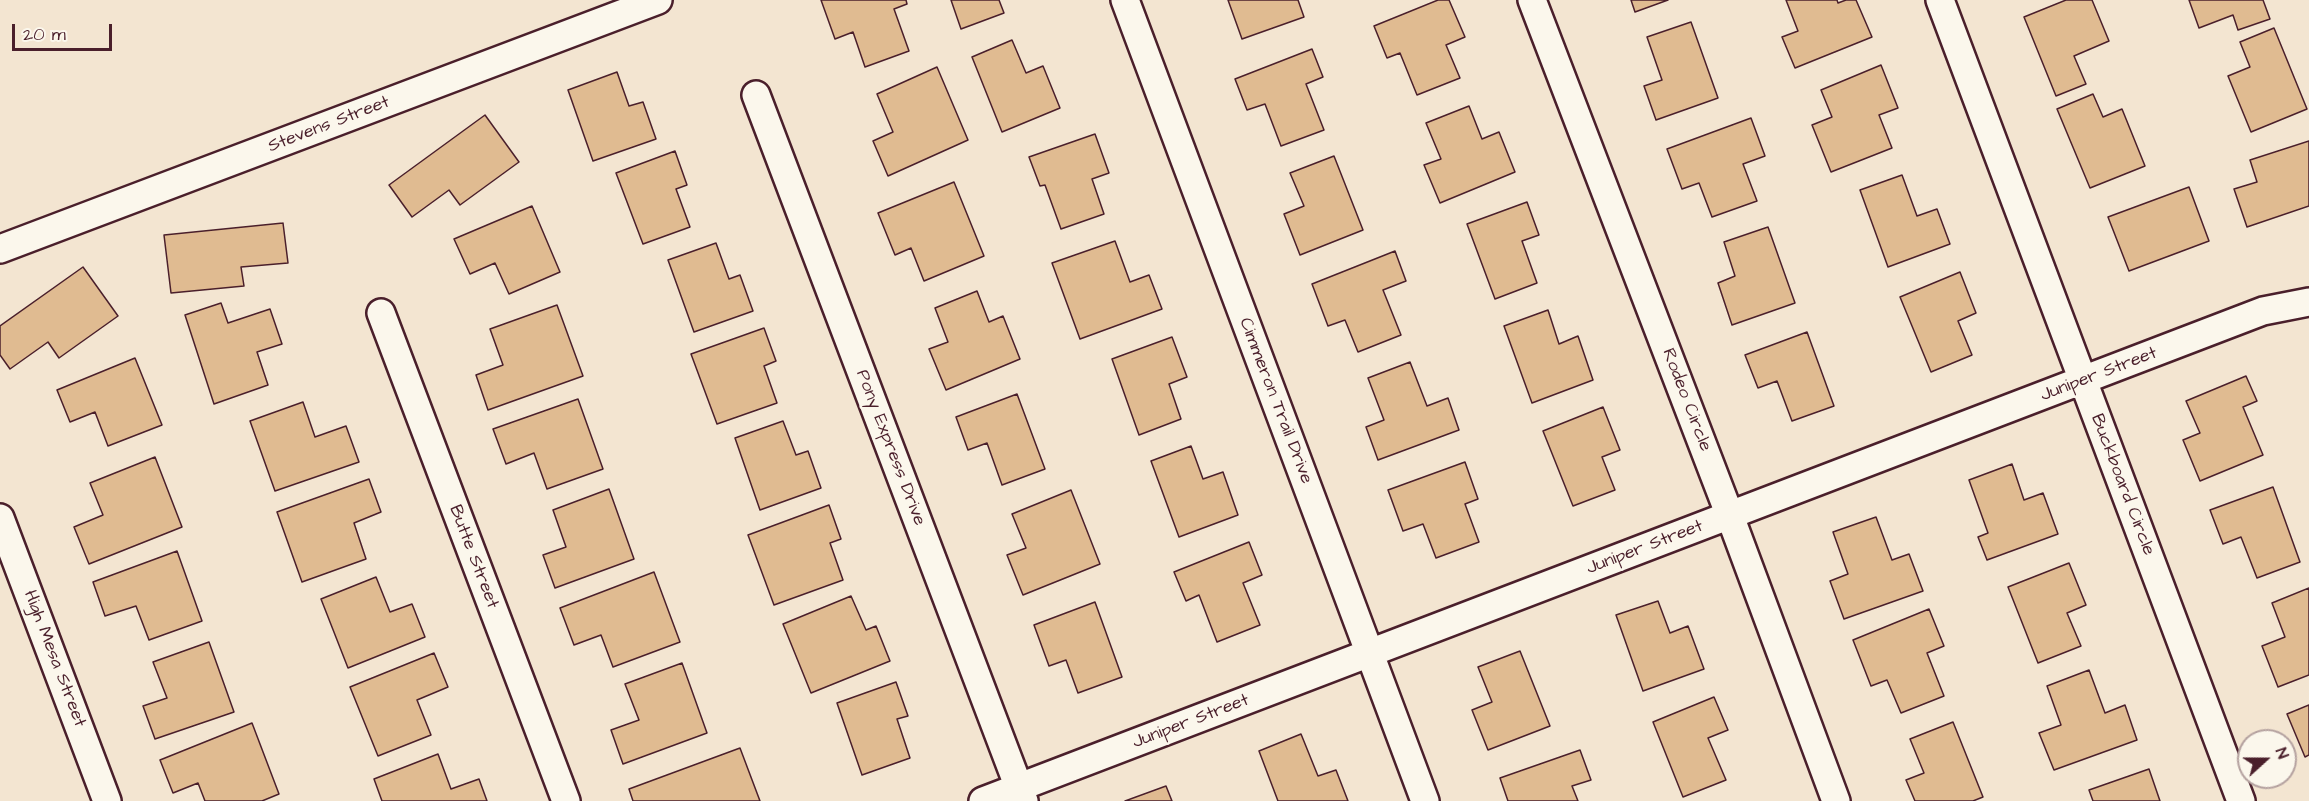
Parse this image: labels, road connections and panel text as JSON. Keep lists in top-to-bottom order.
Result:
{
  "streets": {
    "street": [
      "Stevens Street",
      "Juniper Street",
      "Rodeo Circle",
      "Cimmeron Trail Drive",
      "Pony Express Drive",
      "Buckboard Circle",
      "Butte Street",
      "High Mesa Street"
    ]
  },
  "crossings": [
    ["Juniper Street", "Rodeo Circle"],
    ["Juniper Street", "Cimmeron Trail Drive"],
    ["Juniper Street", "Pony Express Drive"],
    ["Juniper Street", "Buckboard Circle"]
  ],
  "scale_bar": "20 m",
  "north": "right"
}
